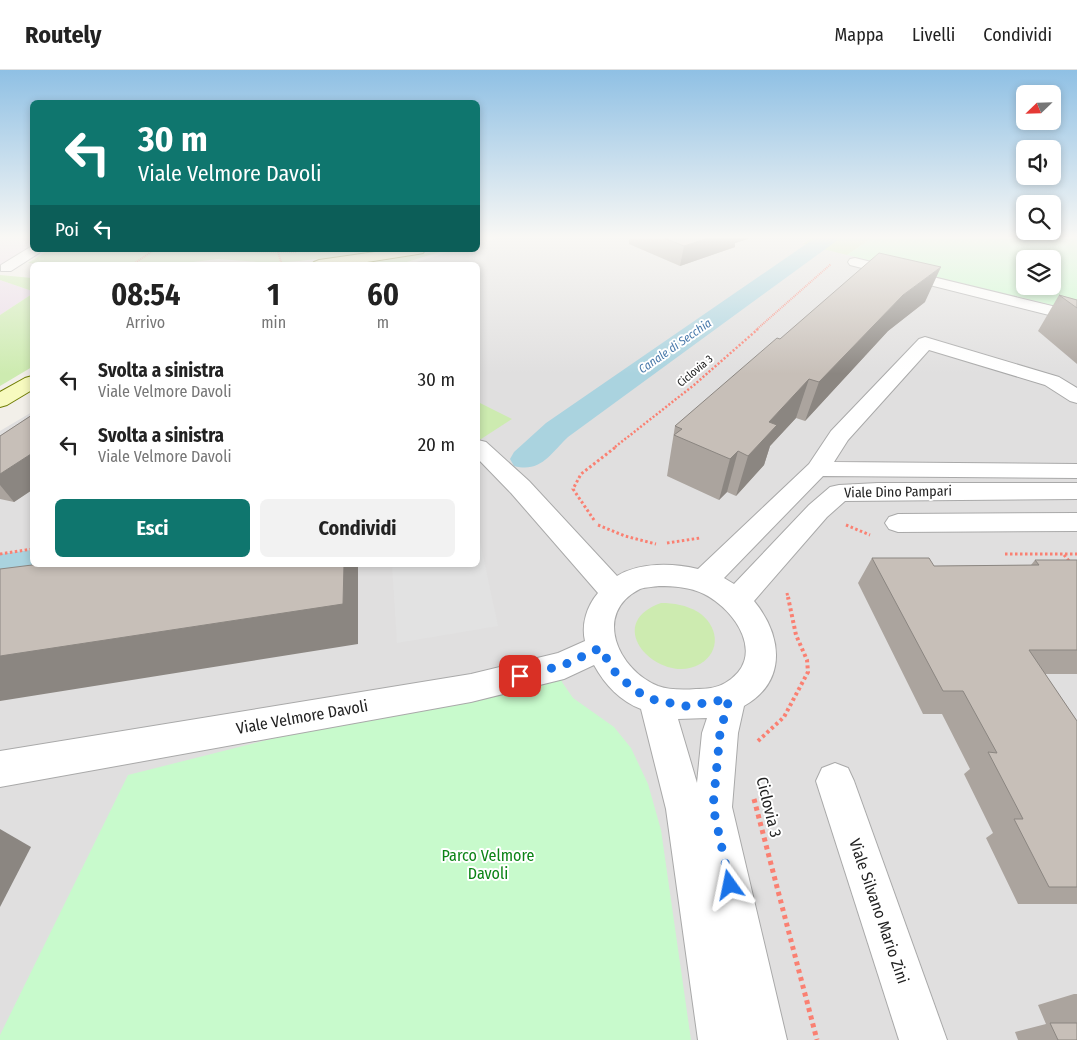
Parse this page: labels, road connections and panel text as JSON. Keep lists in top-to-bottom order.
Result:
{
  "streets": {
    "street": ["Viale Dino Pampari", "Viale Velmore Davoli", "Viale Silvano Mario Zini"],
    "path": ["Ciclovia 3"]
  },
  "crossings": [
    ["Viale Dino Pampari", "Viale Velmore Davoli"]
  ],
  "water": ["Canale di Secchia"],
  "parks": ["Parco Velmore Davoli"],
  "north": "bottom left",
  "page": {
    "header": "Routely",
    "nav": ["Mappa", "Livelli", "Condividi"],
    "turn": ["30 m", "Viale Velmore Davoli"],
    "then": "Poi",
    "eta": [
      "08:54",
      "Arrivo",
      "1",
      "min",
      "60",
      "m"
    ],
    "list": [
      {
        "name": "Svolta a sinistra",
        "note": "Viale Velmore Davoli",
        "value": "30 m"
      },
      {
        "name": "Svolta a sinistra",
        "note": "Viale Velmore Davoli",
        "value": "20 m"
      }
    ],
    "buttons": ["Esci", "Condividi"]
  }
}
